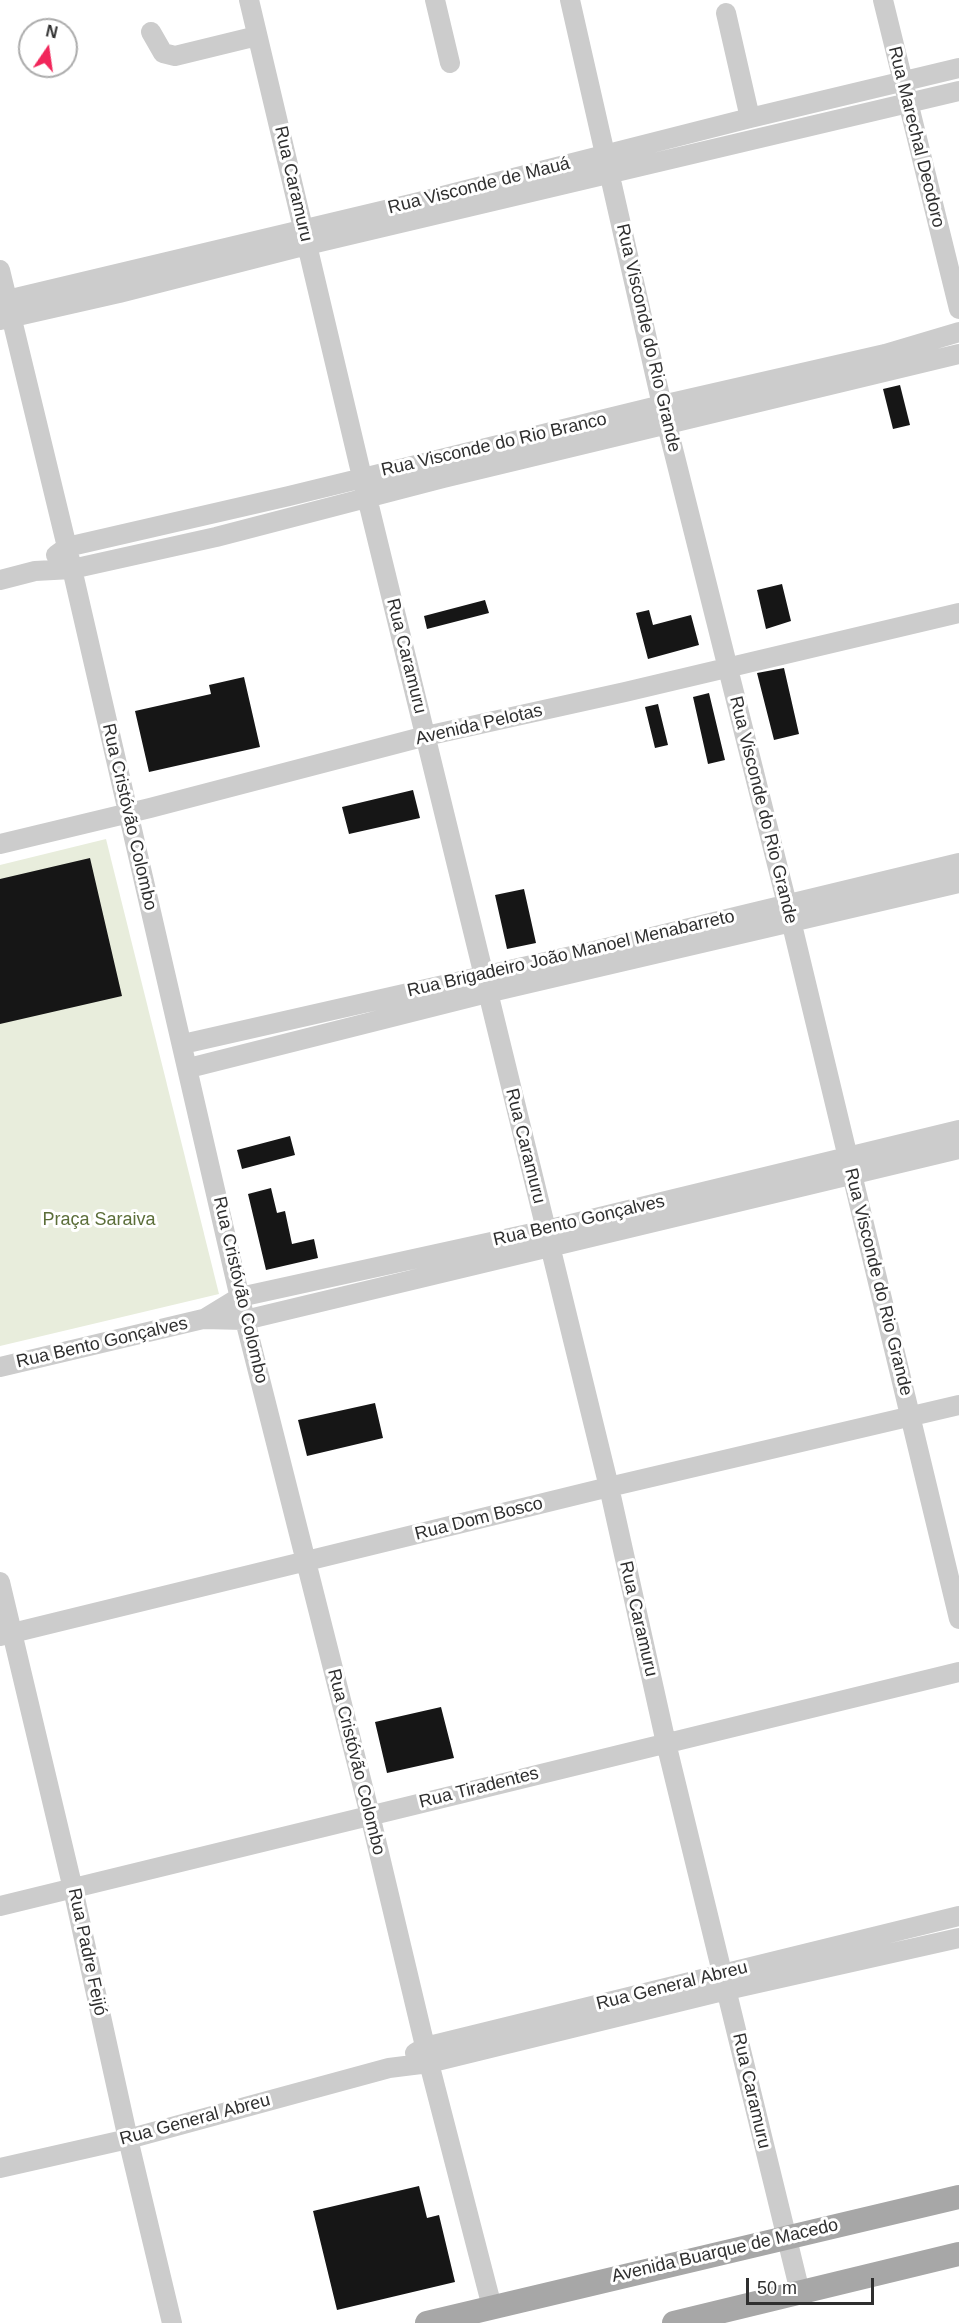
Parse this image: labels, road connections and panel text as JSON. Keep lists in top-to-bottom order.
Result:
{
  "streets": {
    "main road": ["Avenida Buarque de Macedo"],
    "street": [
      "Rua Marechal Deodoro",
      "Rua Caramuru",
      "Rua Visconde de Mauá",
      "Rua Visconde do Rio Grande",
      "Rua Visconde do Rio Branco",
      "Avenida Pelotas",
      "Rua Cristóvão Colombo",
      "Rua Brigadeiro João Manoel Menabarreto",
      "Rua Bento Gonçalves",
      "Rua Dom Bosco",
      "Rua Tiradentes",
      "Rua Padre Feijó",
      "Rua General Abreu"
    ]
  },
  "crossings": [
    ["Rua Marechal Deodoro", "Rua Visconde de Mauá"],
    ["Rua Caramuru", "Rua Visconde de Mauá"],
    ["Rua Caramuru", "Rua Visconde do Rio Branco"],
    ["Rua Caramuru", "Avenida Pelotas"],
    ["Rua Caramuru", "Rua Brigadeiro João Manoel Menabarreto"],
    ["Rua Caramuru", "Rua Bento Gonçalves"],
    ["Rua Caramuru", "Rua Dom Bosco"],
    ["Rua Caramuru", "Rua Tiradentes"],
    ["Rua Caramuru", "Rua General Abreu"],
    ["Rua Caramuru", "Avenida Buarque de Macedo"],
    ["Rua Visconde de Mauá", "Rua Visconde do Rio Grande"],
    ["Rua Visconde de Mauá", "Rua Cristóvão Colombo"],
    ["Rua Visconde do Rio Grande", "Rua Visconde do Rio Branco"],
    ["Rua Visconde do Rio Grande", "Avenida Pelotas"],
    ["Rua Visconde do Rio Grande", "Rua Brigadeiro João Manoel Menabarreto"],
    ["Rua Visconde do Rio Grande", "Rua Bento Gonçalves"],
    ["Rua Visconde do Rio Grande", "Rua Dom Bosco"],
    ["Rua Visconde do Rio Branco", "Rua Cristóvão Colombo"],
    ["Avenida Pelotas", "Rua Cristóvão Colombo"],
    ["Rua Cristóvão Colombo", "Rua Brigadeiro João Manoel Menabarreto"],
    ["Rua Cristóvão Colombo", "Rua Bento Gonçalves"],
    ["Rua Cristóvão Colombo", "Rua Dom Bosco"],
    ["Rua Cristóvão Colombo", "Rua Tiradentes"],
    ["Rua Cristóvão Colombo", "Rua General Abreu"],
    ["Rua Cristóvão Colombo", "Avenida Buarque de Macedo"],
    ["Rua Dom Bosco", "Rua Padre Feijó"],
    ["Rua Tiradentes", "Rua Padre Feijó"],
    ["Rua Padre Feijó", "Rua General Abreu"]
  ],
  "parks": ["Praça Saraiva"],
  "scale_bar": "50 m",
  "north": "top"
}
